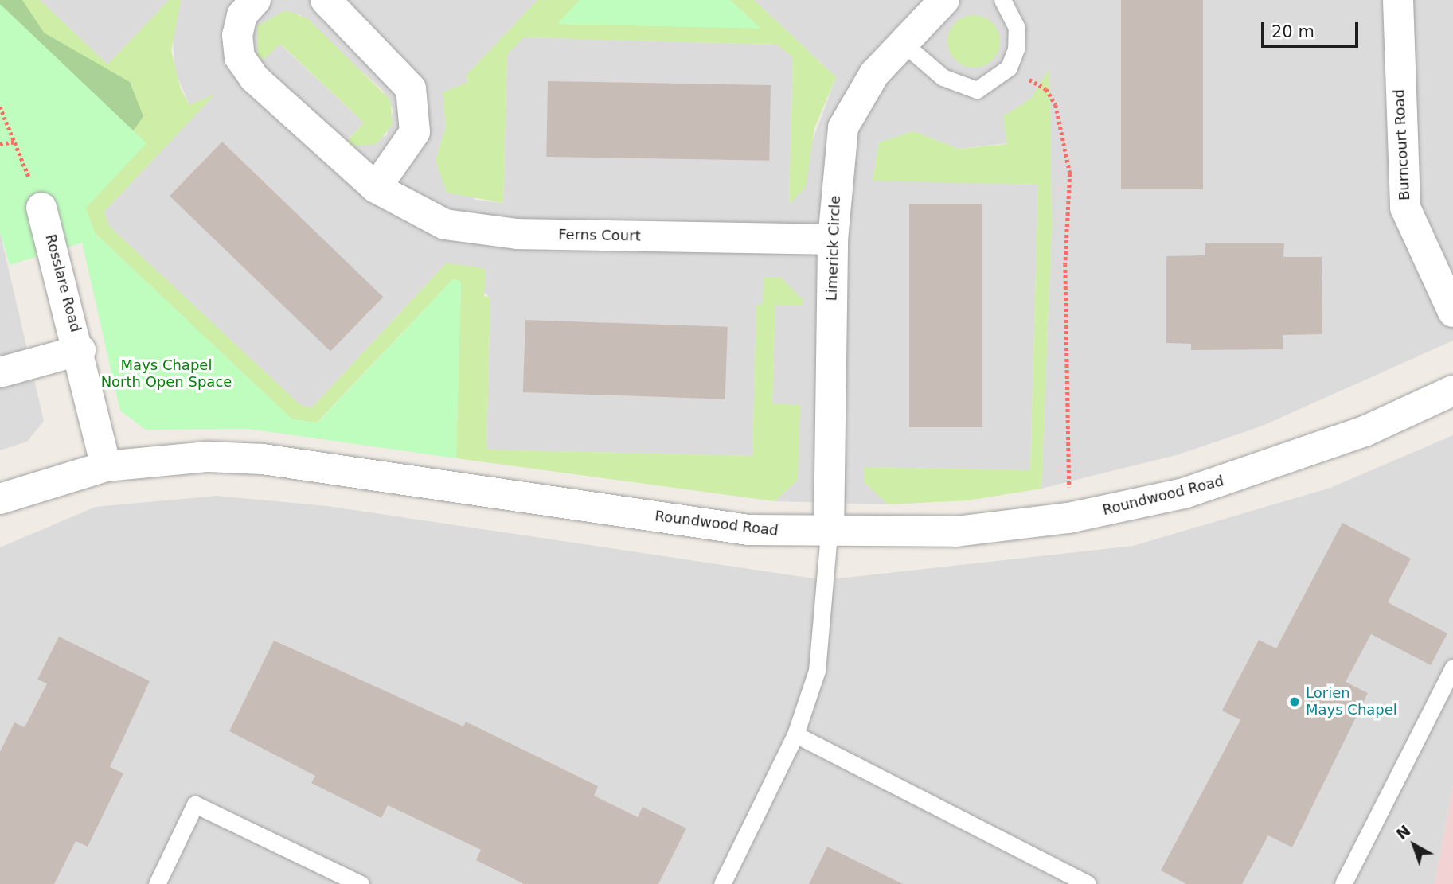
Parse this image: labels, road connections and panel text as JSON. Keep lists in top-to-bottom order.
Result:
{
  "streets": {
    "street": [
      "Burncourt Road",
      "Ferns Court",
      "Limerick Circle",
      "Rosslare Road",
      "Roundwood Road"
    ]
  },
  "crossings": [
    ["Ferns Court", "Limerick Circle"],
    ["Limerick Circle", "Roundwood Road"],
    ["Rosslare Road", "Roundwood Road"]
  ],
  "parks": ["Mays Chapel North Open Space"],
  "places": ["Lorien Mays Chapel"],
  "scale_bar": "20 m",
  "north": "top left"
}
